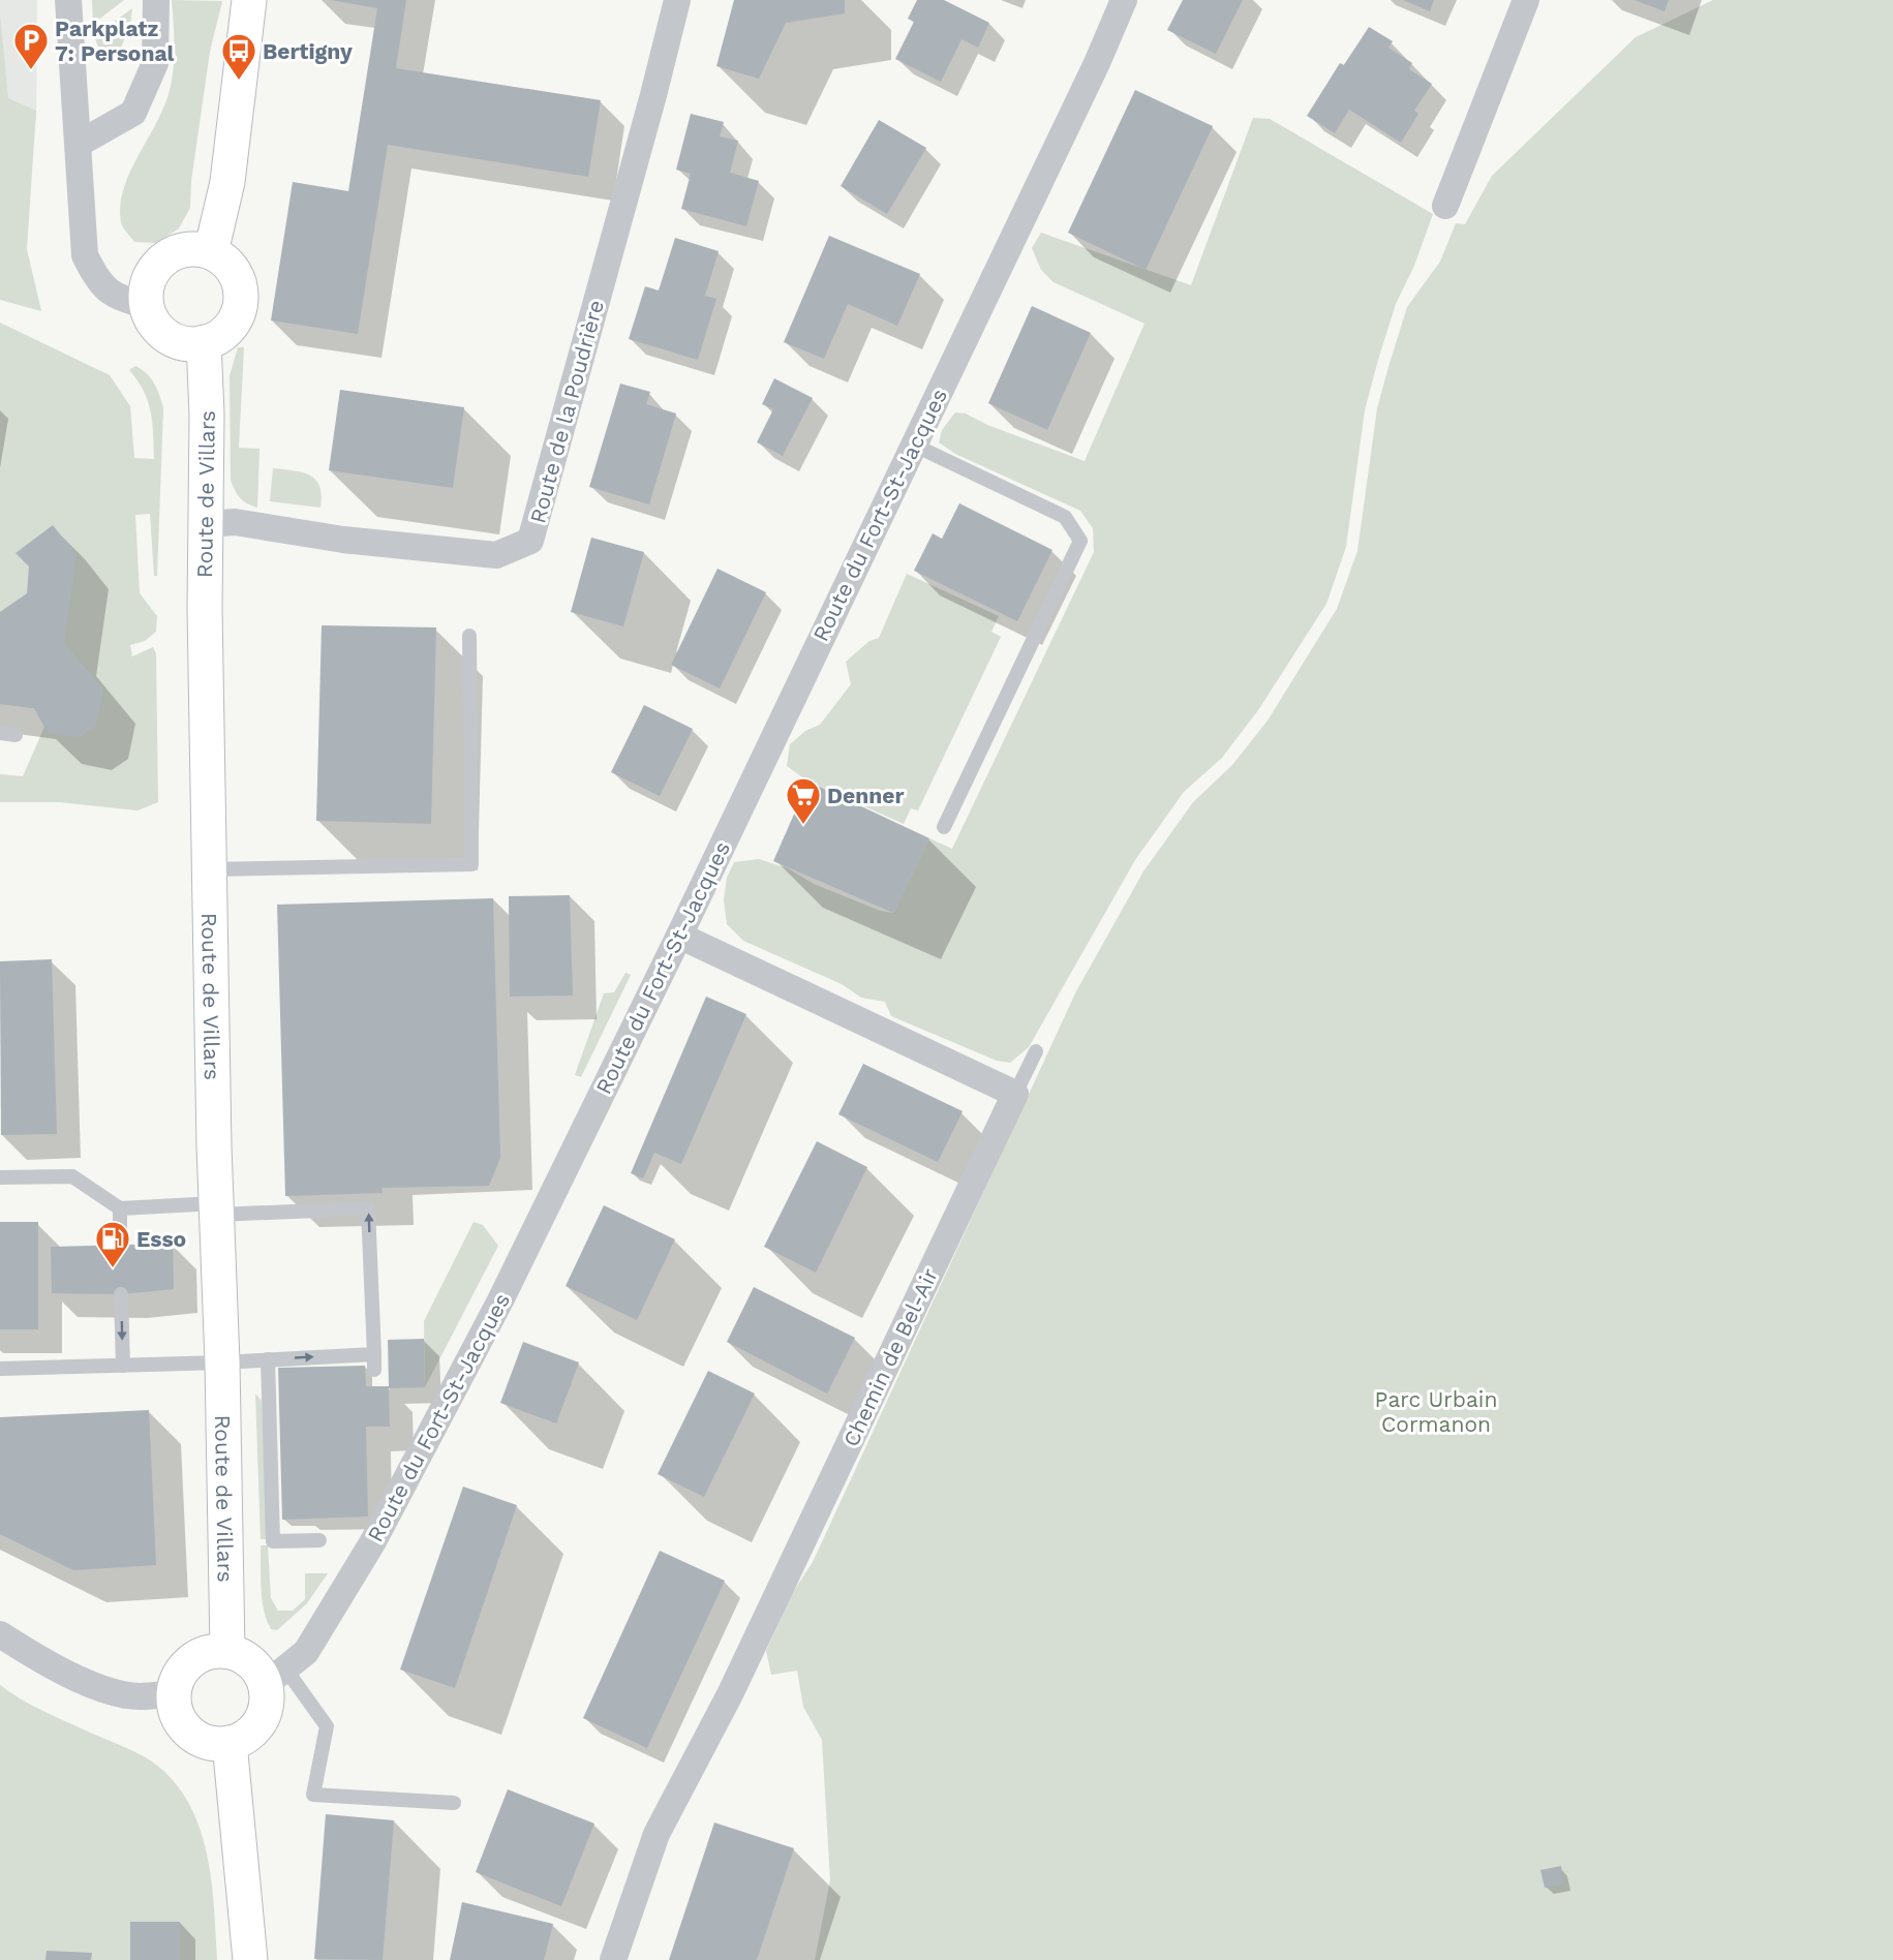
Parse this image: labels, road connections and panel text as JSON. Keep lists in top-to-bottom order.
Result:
{
  "streets": {
    "main road": ["Route de Villars"],
    "street": ["Route de la Poudrière", "Route du Fort-St-Jacques", "Chemin de Bel-Air"]
  },
  "crossings": [
    ["Route de la Poudrière", "Route de Villars"],
    ["Route de Villars", "Route du Fort-St-Jacques"]
  ],
  "parks": ["Parc Urbain Cormanon"],
  "places": {
    "parking": ["Parkplatz 7: Personal"],
    "bus stop": ["Bertigny"],
    "supermarket": ["Denner"],
    "fuel station": ["Esso"]
  }
}
